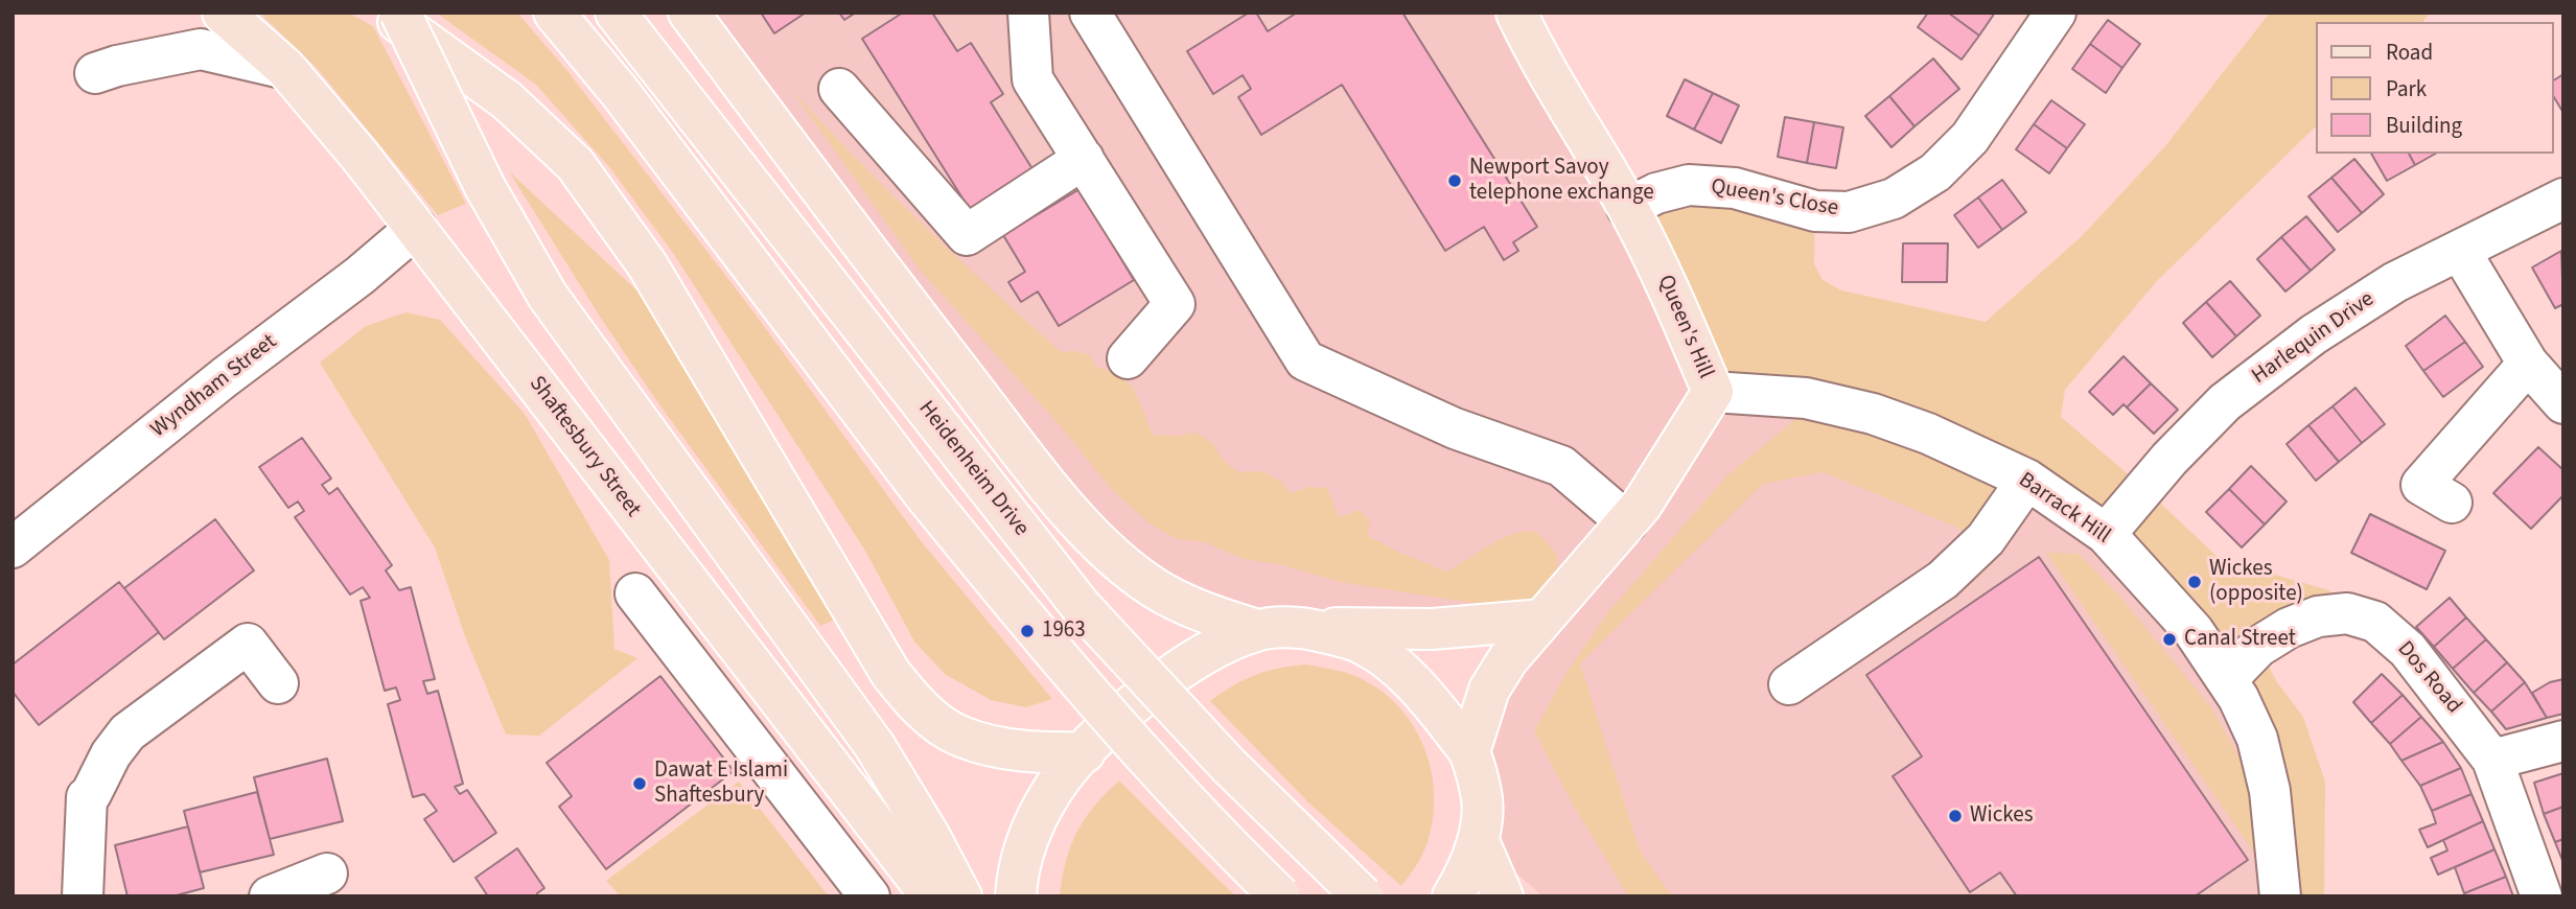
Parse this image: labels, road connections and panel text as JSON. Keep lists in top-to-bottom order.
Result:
{
  "streets": {
    "main road": ["Queen's Hill", "Shaftesbury Street", "Heidenheim Drive"],
    "street": [
      "Queen's Close",
      "Harlequin Drive",
      "Wyndham Street",
      "Barrack Hill",
      "Dos Road"
    ]
  },
  "crossings": [
    ["Queen's Close", "Queen's Hill"],
    ["Queen's Hill", "Barrack Hill"],
    ["Harlequin Drive", "Barrack Hill"],
    ["Wyndham Street", "Shaftesbury Street"],
    ["Barrack Hill", "Dos Road"]
  ],
  "places": [
    "Newport Savoy telephone exchange",
    "Wickes (opposite)",
    "1963",
    "Canal Street",
    "Dawat E Islami Shaftesbury",
    "Wickes"
  ],
  "legend": ["Road", "Park", "Building"]
}
